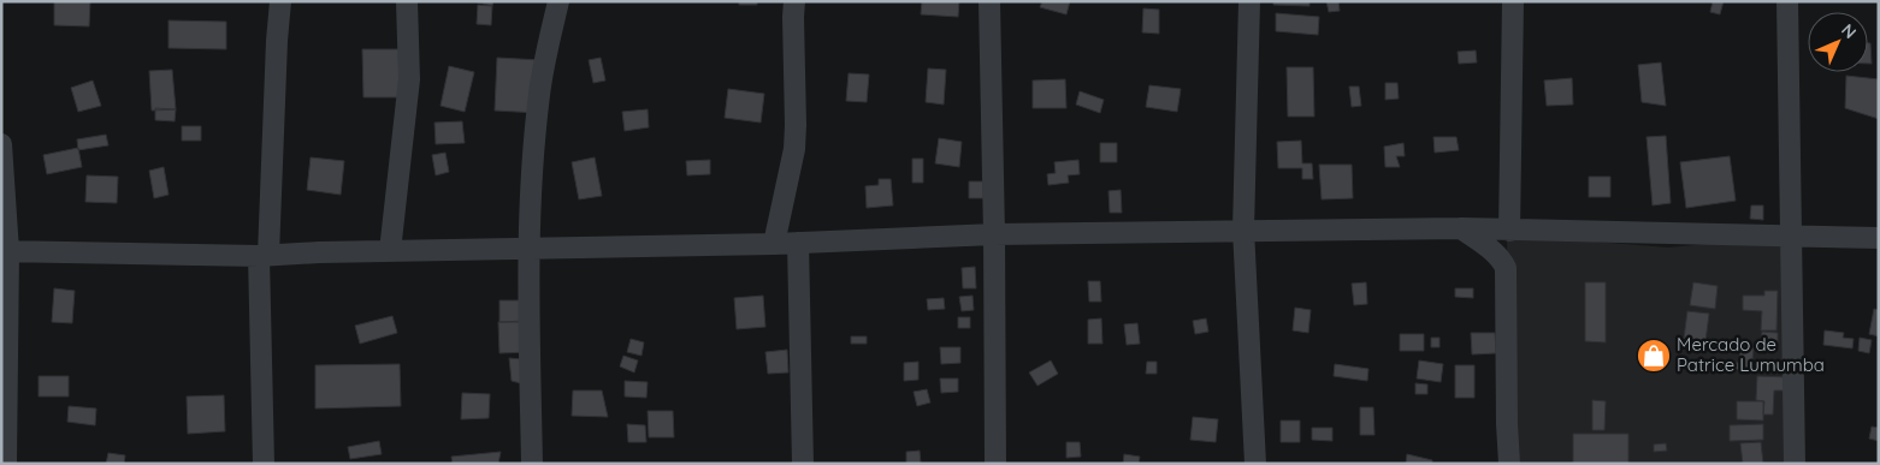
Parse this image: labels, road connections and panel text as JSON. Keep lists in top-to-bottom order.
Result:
{
  "places": {
    "shop": ["Mercado de Patrice Lumumba"]
  },
  "north": "top right"
}
